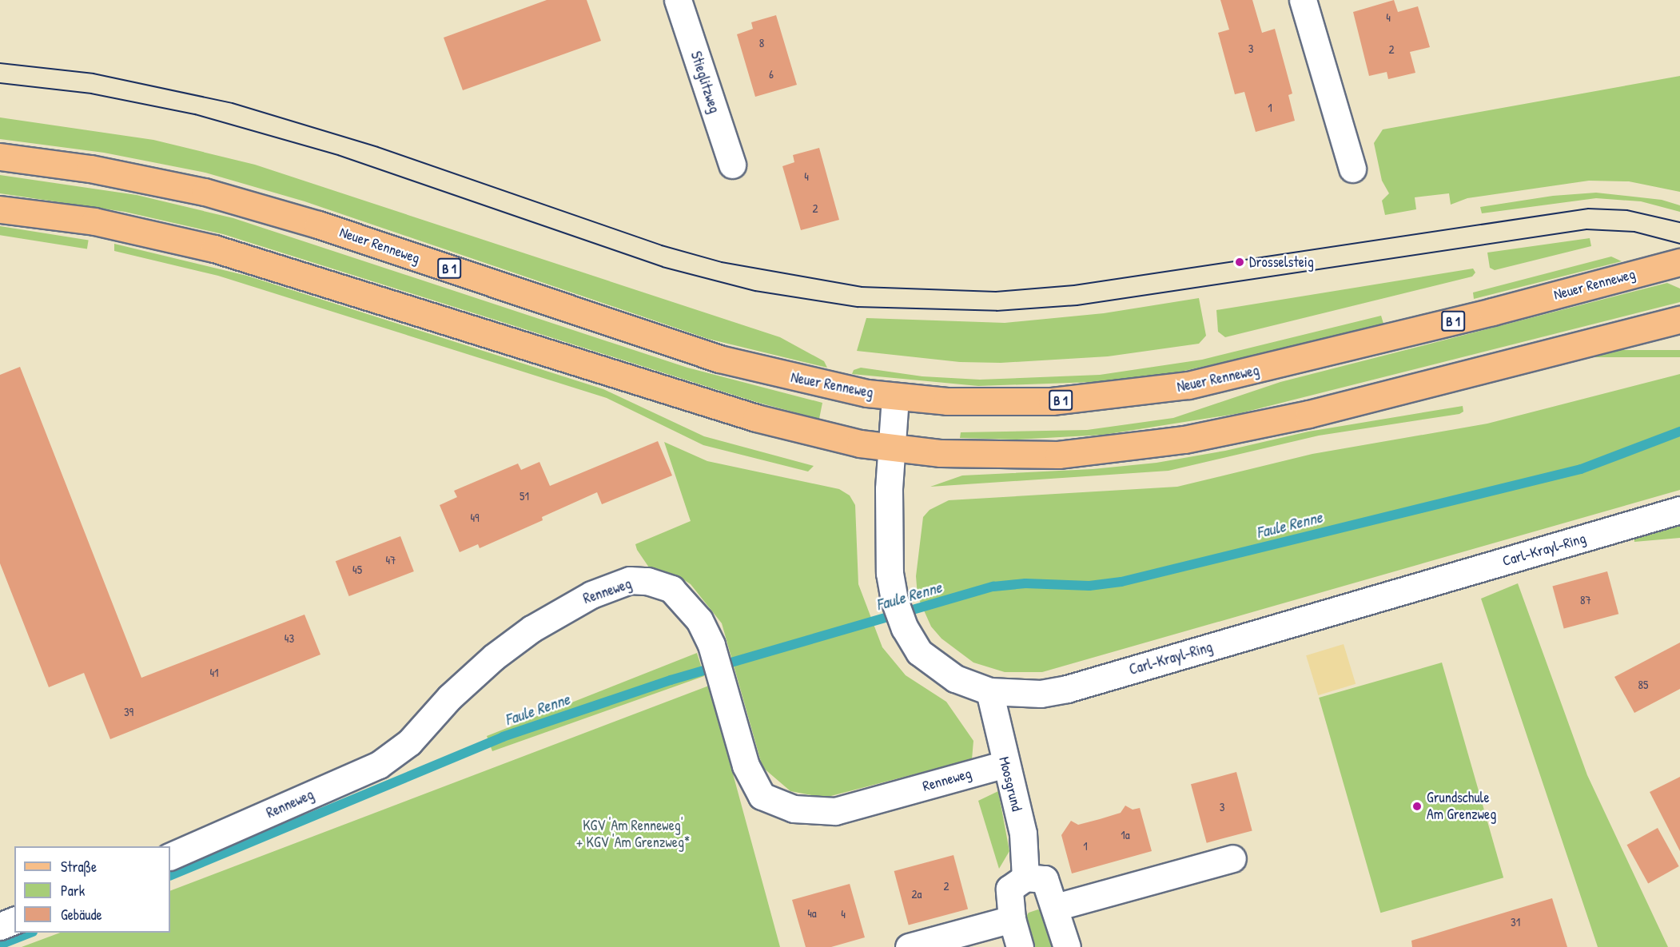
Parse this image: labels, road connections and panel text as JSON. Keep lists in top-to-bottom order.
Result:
{
  "streets": {
    "main road": ["Neuer Renneweg", "B 1"],
    "street": [
      "Stieglitzweg",
      "Carl-Krayl-Ring",
      "Renneweg",
      "Moosgrund"
    ]
  },
  "crossings": [
    ["Neuer Renneweg", "Carl-Krayl-Ring"],
    ["Carl-Krayl-Ring", "Moosgrund"],
    ["Renneweg", "Moosgrund"]
  ],
  "water": ["Faule Renne"],
  "parks": ["KGV 'Am Renneweg' + KGV 'Am Grenzweg*"],
  "places": ["Drosselsteig", "Grundschule Am Grenzweg"],
  "house_numbers": [
    "4",
    "8",
    "3",
    "2",
    "6",
    "1",
    "4",
    "2",
    "51",
    "49",
    "47",
    "45",
    "87",
    "43",
    "41",
    "85",
    "39",
    "3",
    "1a",
    "1",
    "2",
    "2a",
    "4a",
    "4",
    "31"
  ],
  "legend": ["Straße", "Park", "Gebäude"]
}
